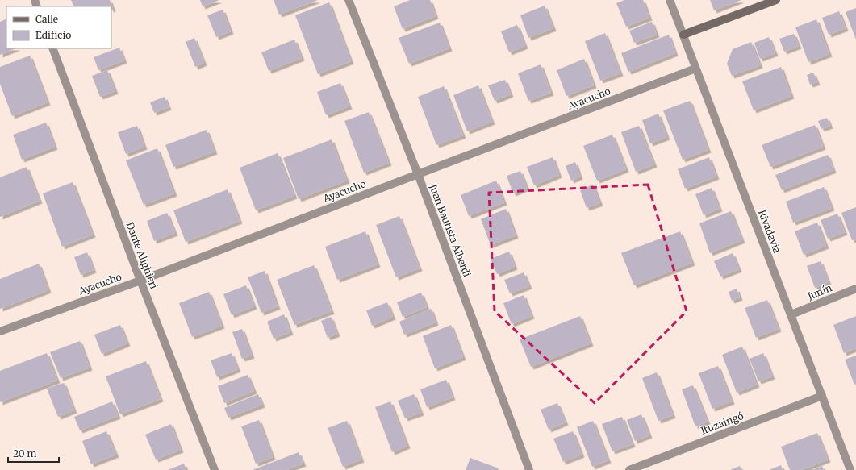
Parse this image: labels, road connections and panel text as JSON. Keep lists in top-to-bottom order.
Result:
{
  "streets": {
    "street": [
      "Ayacucho",
      "Juan Bautista Alberdi",
      "Rivadavia",
      "Dante Alighieri",
      "Junín",
      "Ituzaingó"
    ]
  },
  "crossings": [
    ["Ayacucho", "Juan Bautista Alberdi"],
    ["Ayacucho", "Rivadavia"],
    ["Ayacucho", "Dante Alighieri"],
    ["Rivadavia", "Junín"],
    ["Rivadavia", "Ituzaingó"]
  ],
  "legend": ["Calle", "Edificio"],
  "scale_bar": "20 m"
}
